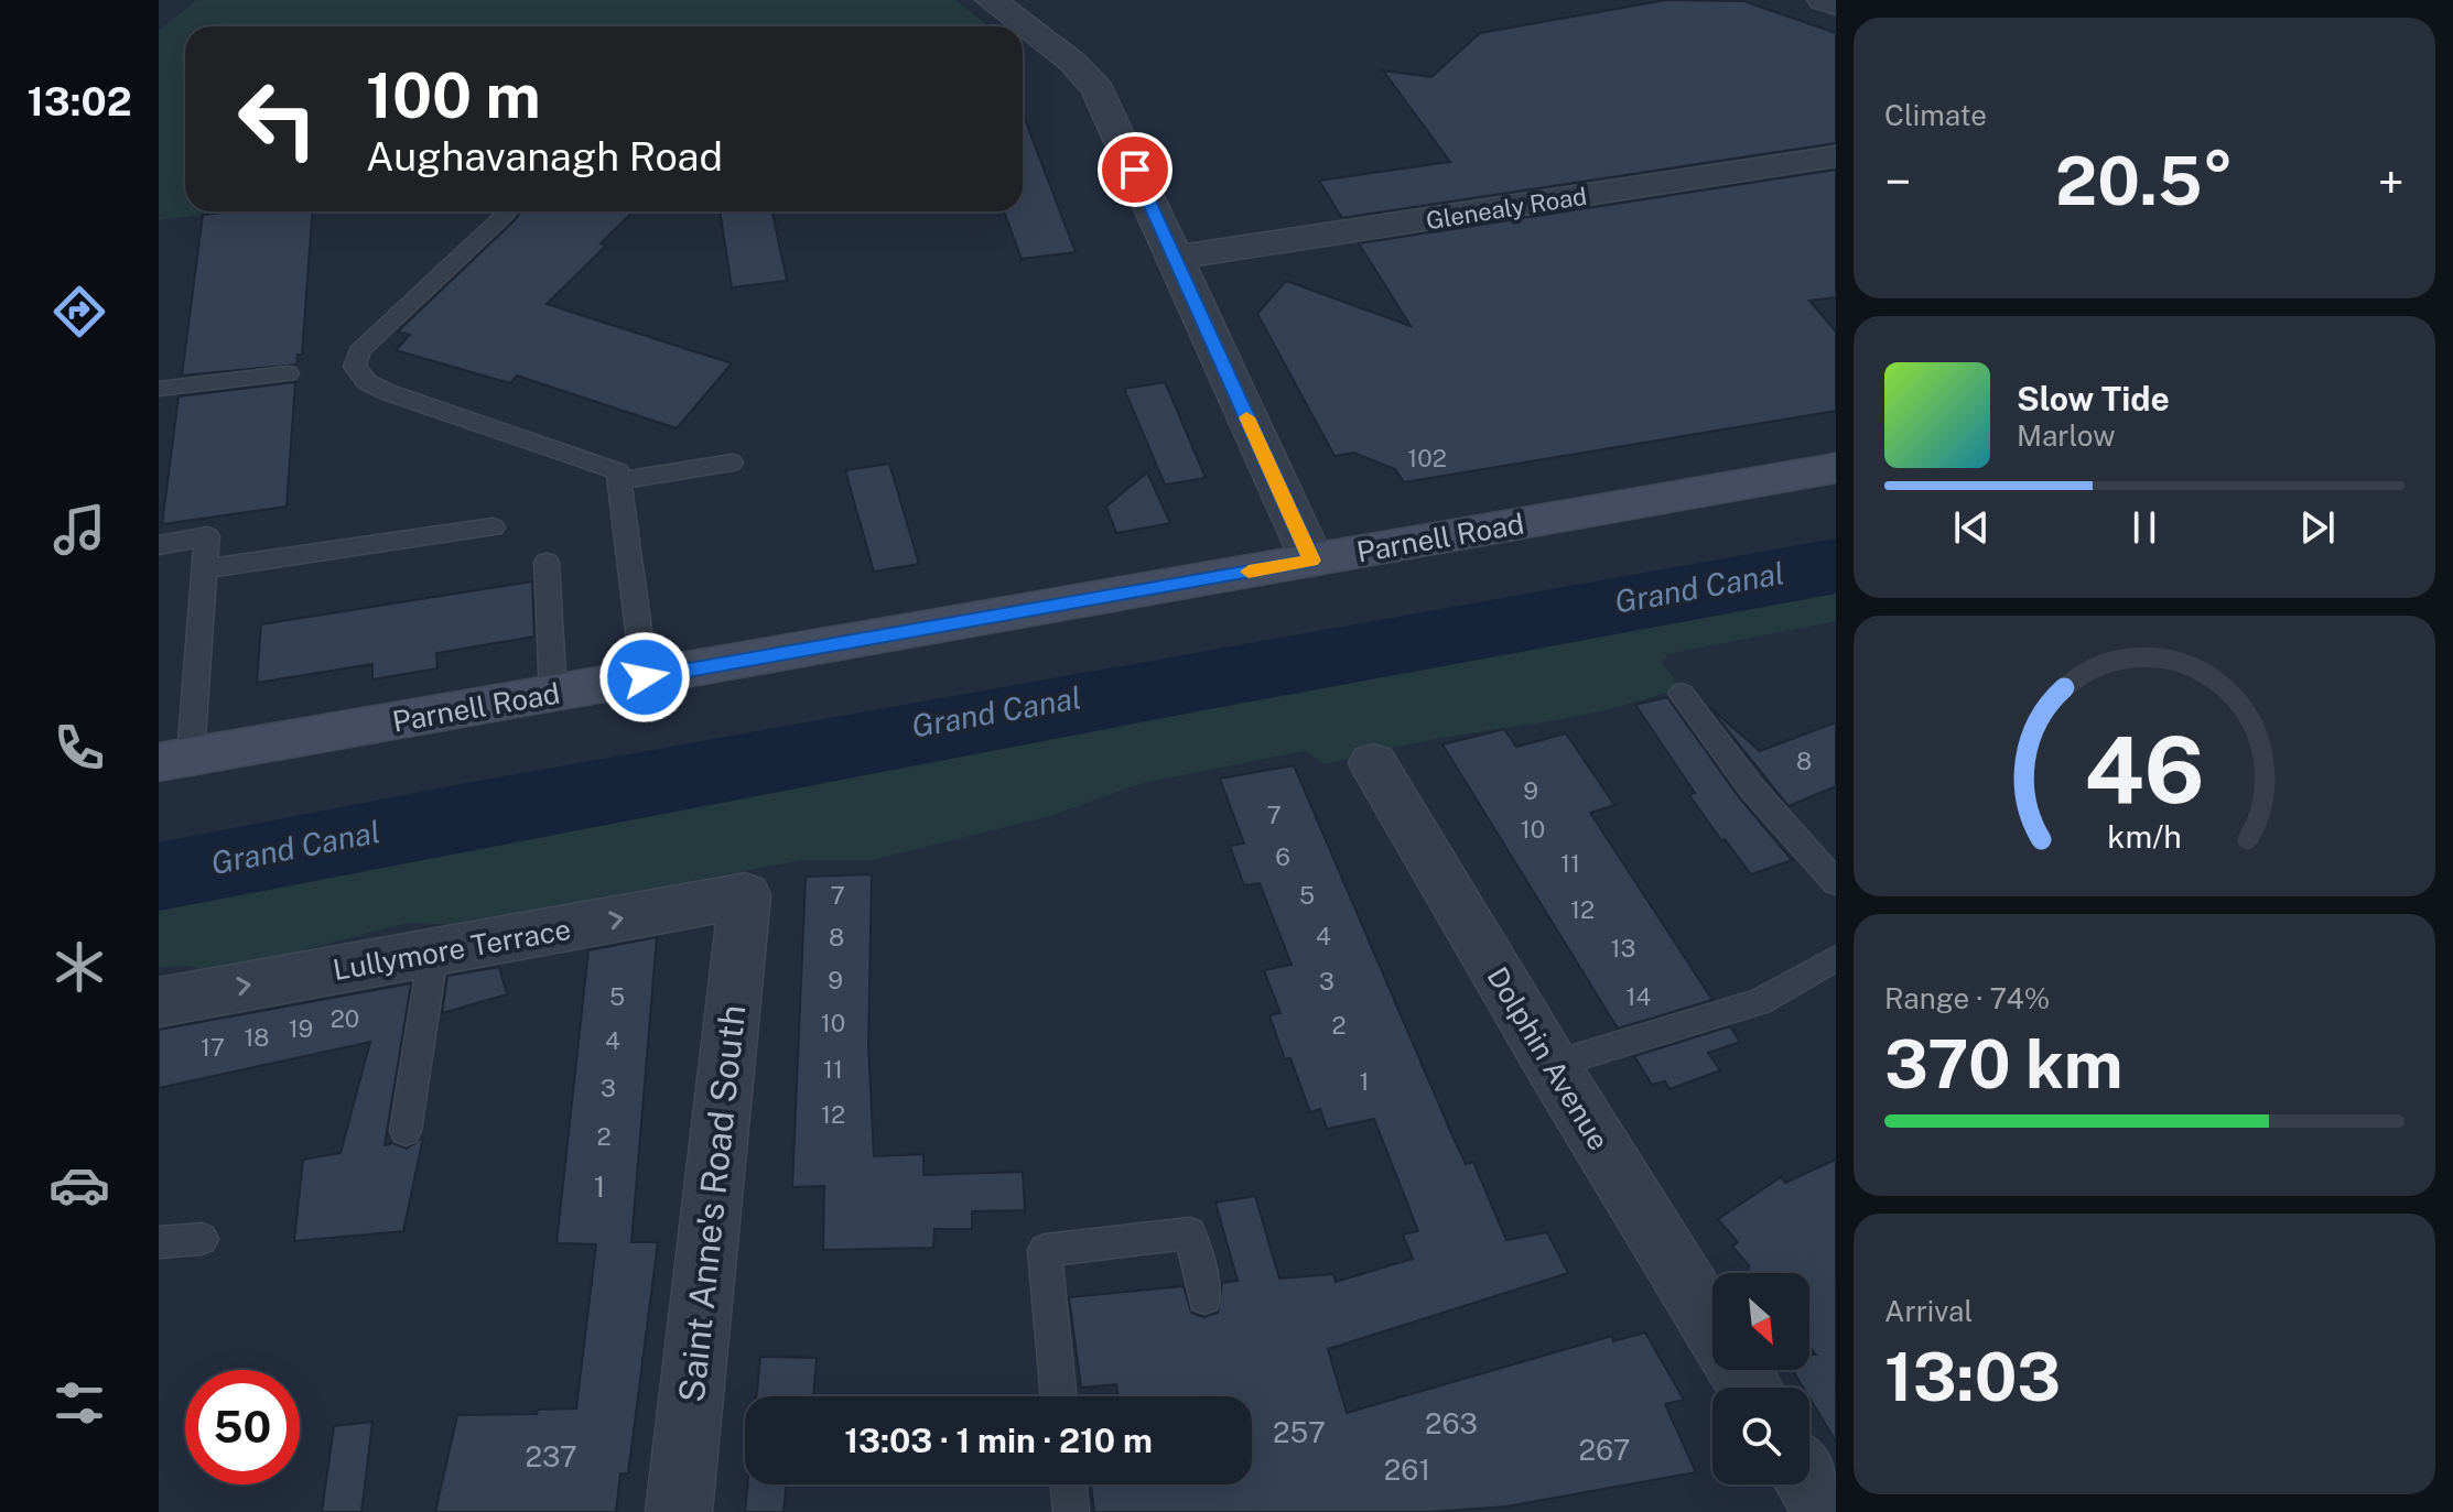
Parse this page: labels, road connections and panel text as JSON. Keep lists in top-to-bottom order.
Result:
{
  "streets": {
    "main road": ["Parnell Road"],
    "street": [
      "Glenealy Road",
      "Lullymore Terrace",
      "Dolphin Avenue",
      "Saint Anne's Road South"
    ]
  },
  "crossings": [
    ["Lullymore Terrace", "Saint Anne's Road South"]
  ],
  "one_way": ["Lullymore Terrace"],
  "water": ["Grand Canal"],
  "house_numbers": [
    "102",
    "8",
    "9",
    "7",
    "10",
    "6",
    "11",
    "7",
    "5",
    "12",
    "4",
    "8",
    "13",
    "9",
    "3",
    "5",
    "14",
    "20",
    "10",
    "2",
    "19",
    "18",
    "4",
    "17",
    "11",
    "1",
    "3",
    "12",
    "2",
    "1",
    "263",
    "257",
    "267",
    "237",
    "261"
  ],
  "north": "bottom right",
  "page": {
    "tabs": "13:02",
    "tile": [
      "Climate",
      ["Range · 74%", "370 km"],
      ["Arrival", "13:03"]
    ],
    "turn": ["100 m", "Aughavanagh Road"],
    "heat": ["−", "20.5°", "+"],
    "song": ["Slow Tide", "Marlow"],
    "limit": "50",
    "trip": "13:03 · 1 min · 210 m",
    "gauge": ["46", "km/h"]
  }
}
